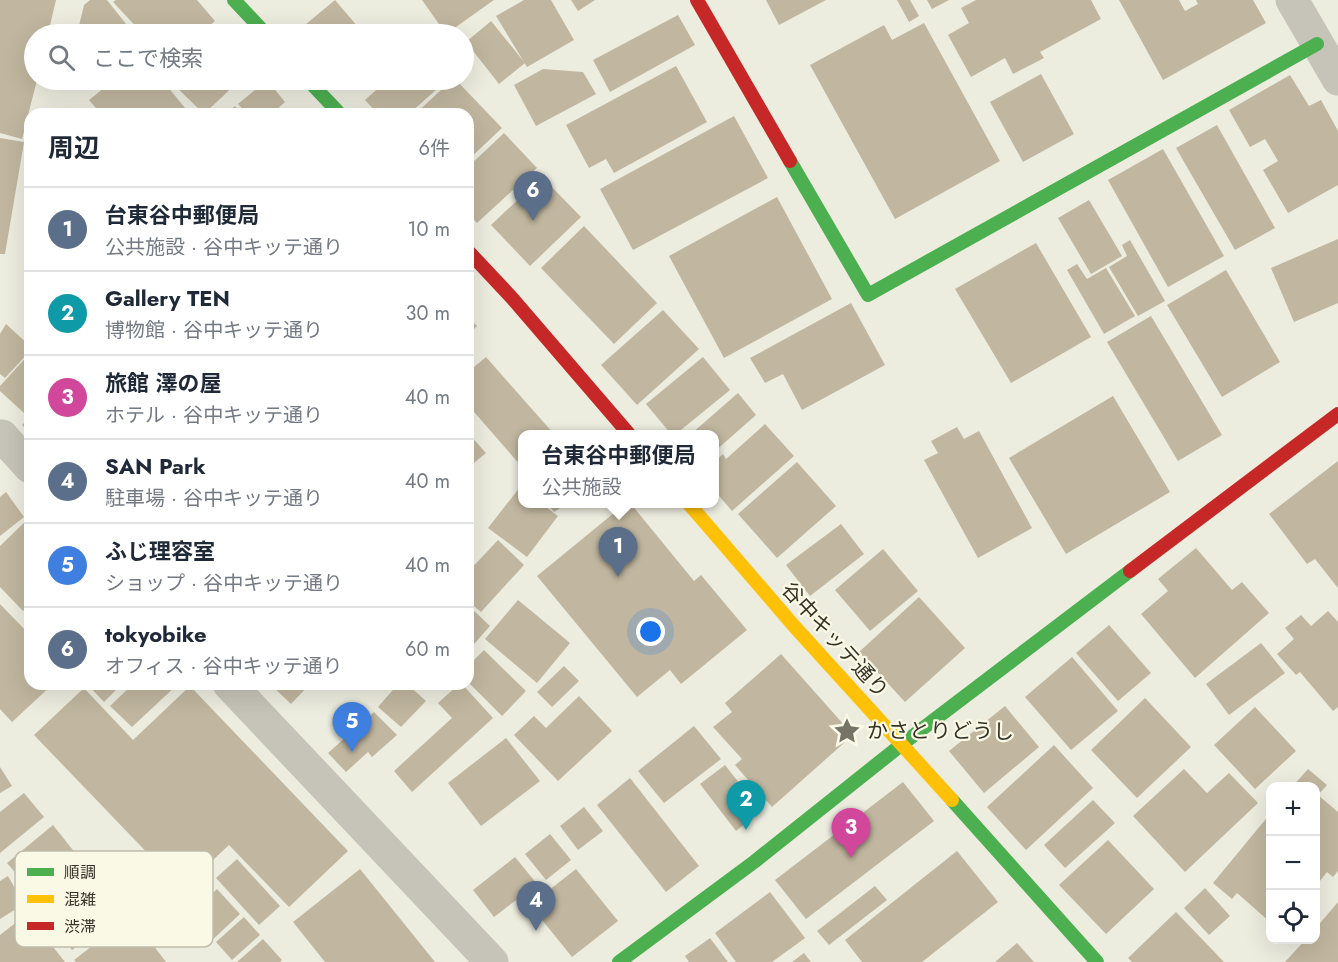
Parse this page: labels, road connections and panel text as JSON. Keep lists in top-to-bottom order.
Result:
{
  "streets": {
    "street": ["谷中キッテ通り"]
  },
  "places": {
    "place": ["かさとりどうし"]
  },
  "legend": ["順調", "混雑", "渋滞"],
  "page": {
    "search": "ここで検索",
    "heading": ["周辺", "6件"],
    "pins": [
      "6",
      "1",
      "5",
      "2",
      "3",
      "4"
    ],
    "list": [
      {
        "mark": "1",
        "name": "台東谷中郵便局",
        "note": "公共施設 · 谷中キッテ通り",
        "value": "10 m"
      },
      {
        "mark": "2",
        "name": "Gallery TEN",
        "note": "博物館 · 谷中キッテ通り",
        "value": "30 m"
      },
      {
        "mark": "3",
        "name": "旅館 澤の屋",
        "note": "ホテル · 谷中キッテ通り",
        "value": "40 m"
      },
      {
        "mark": "4",
        "name": "SAN Park",
        "note": "駐車場 · 谷中キッテ通り",
        "value": "40 m"
      },
      {
        "mark": "5",
        "name": "ふじ理容室",
        "note": "ショップ · 谷中キッテ通り",
        "value": "40 m"
      },
      {
        "mark": "6",
        "name": "tokyobike",
        "note": "オフィス · 谷中キッテ通り",
        "value": "60 m"
      }
    ],
    "popup": ["台東谷中郵便局", "公共施設"],
    "map_buttons": ["+", "−"]
  }
}
